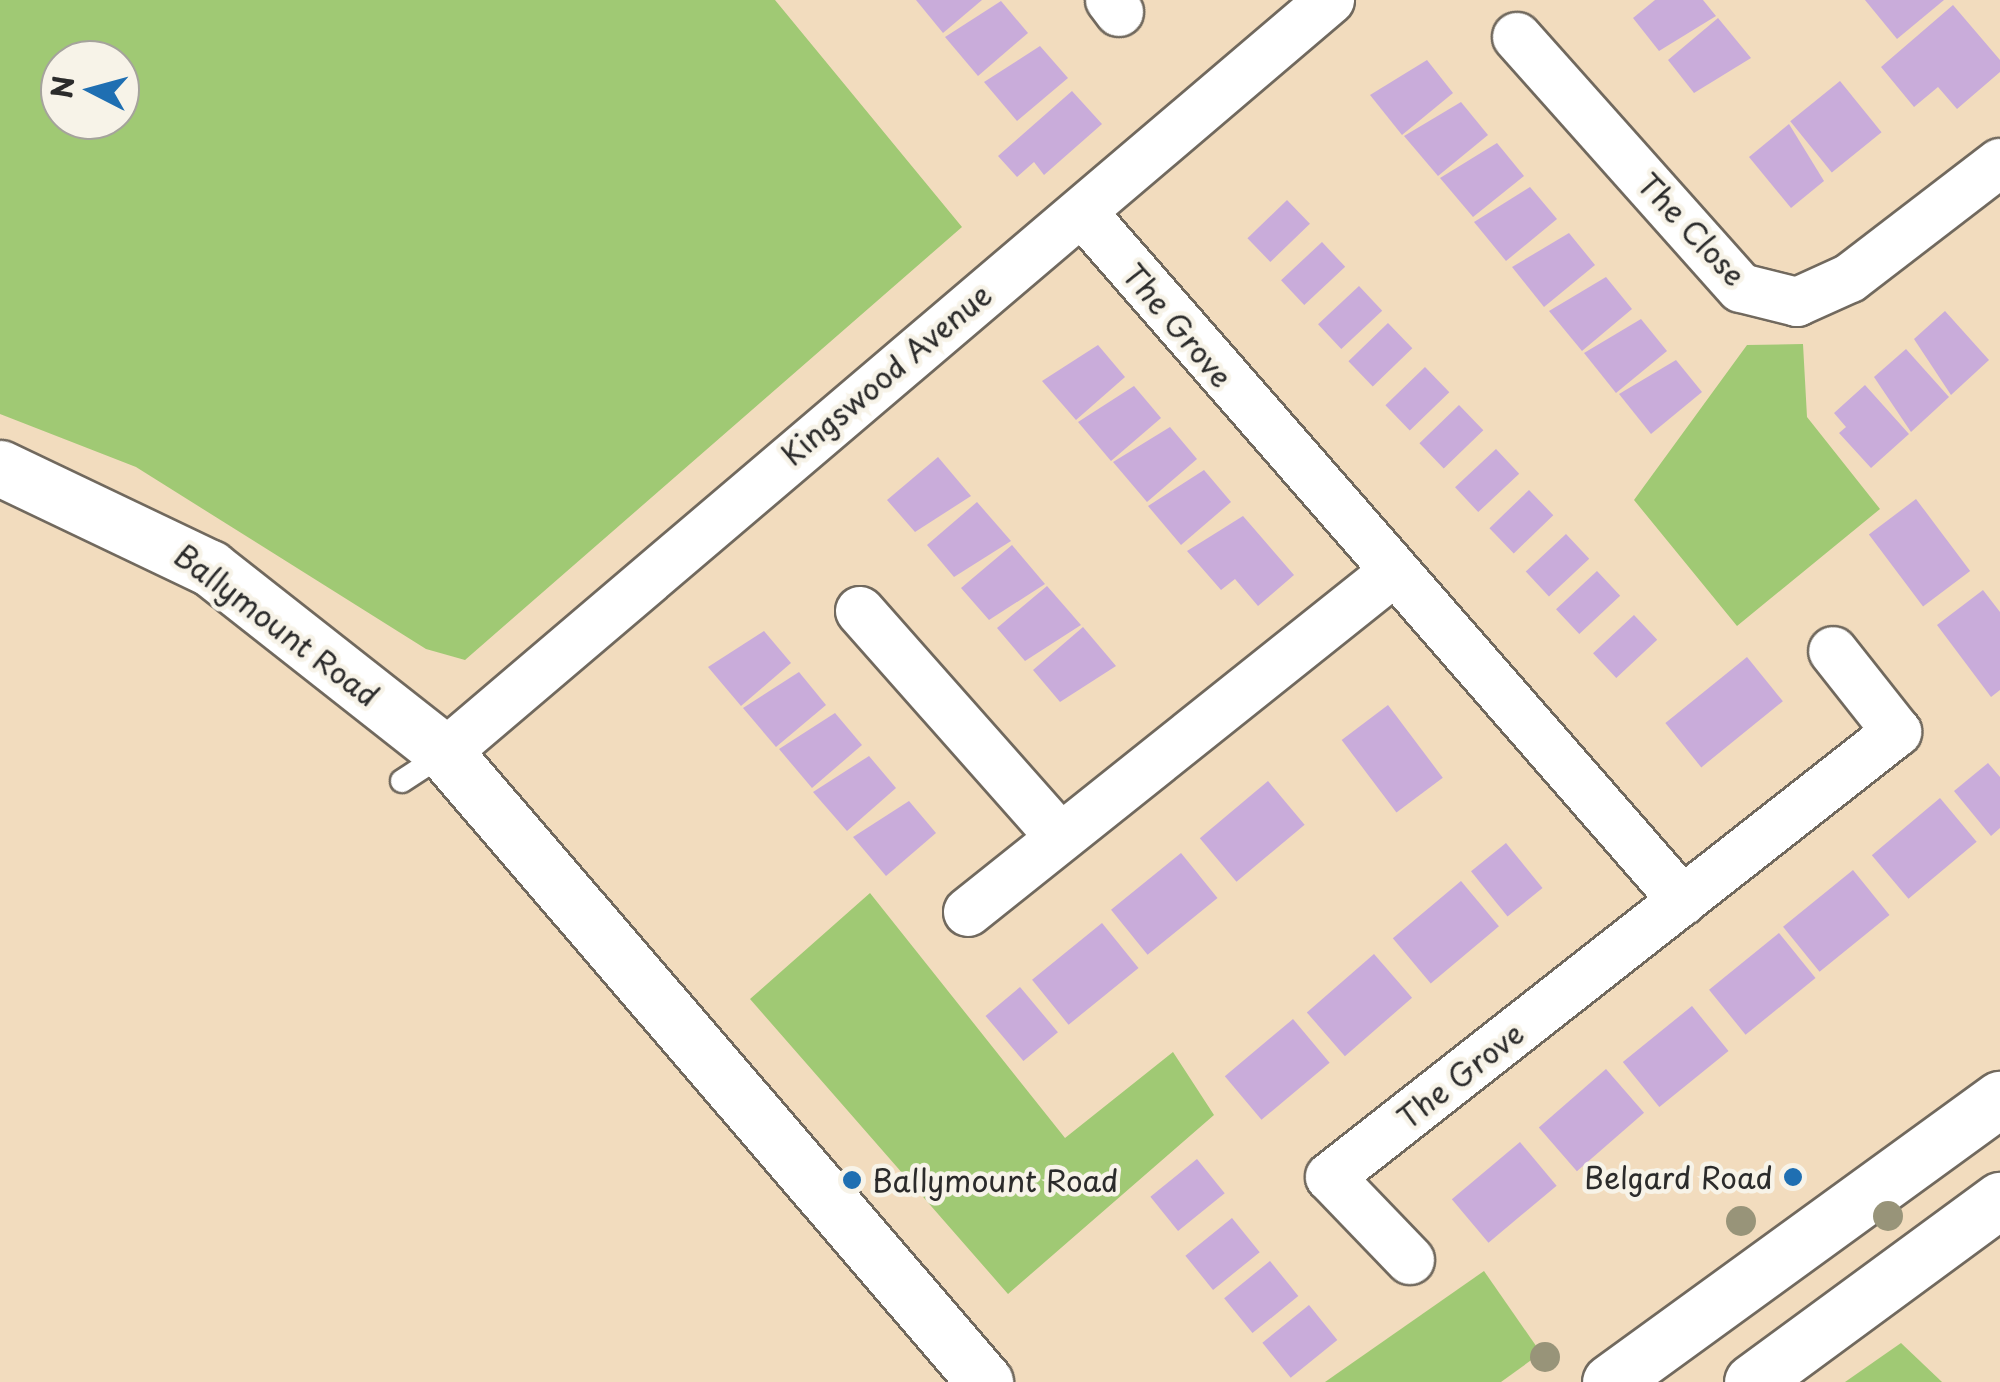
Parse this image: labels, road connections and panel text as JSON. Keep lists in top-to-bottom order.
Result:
{
  "streets": {
    "street": [
      "The Close",
      "The Grove",
      "Kingswood Avenue",
      "Ballymount Road"
    ]
  },
  "crossings": [
    ["The Grove", "Kingswood Avenue"],
    ["Kingswood Avenue", "Ballymount Road"]
  ],
  "places": ["Belgard Road", "Ballymount Road"],
  "north": "left"
}
